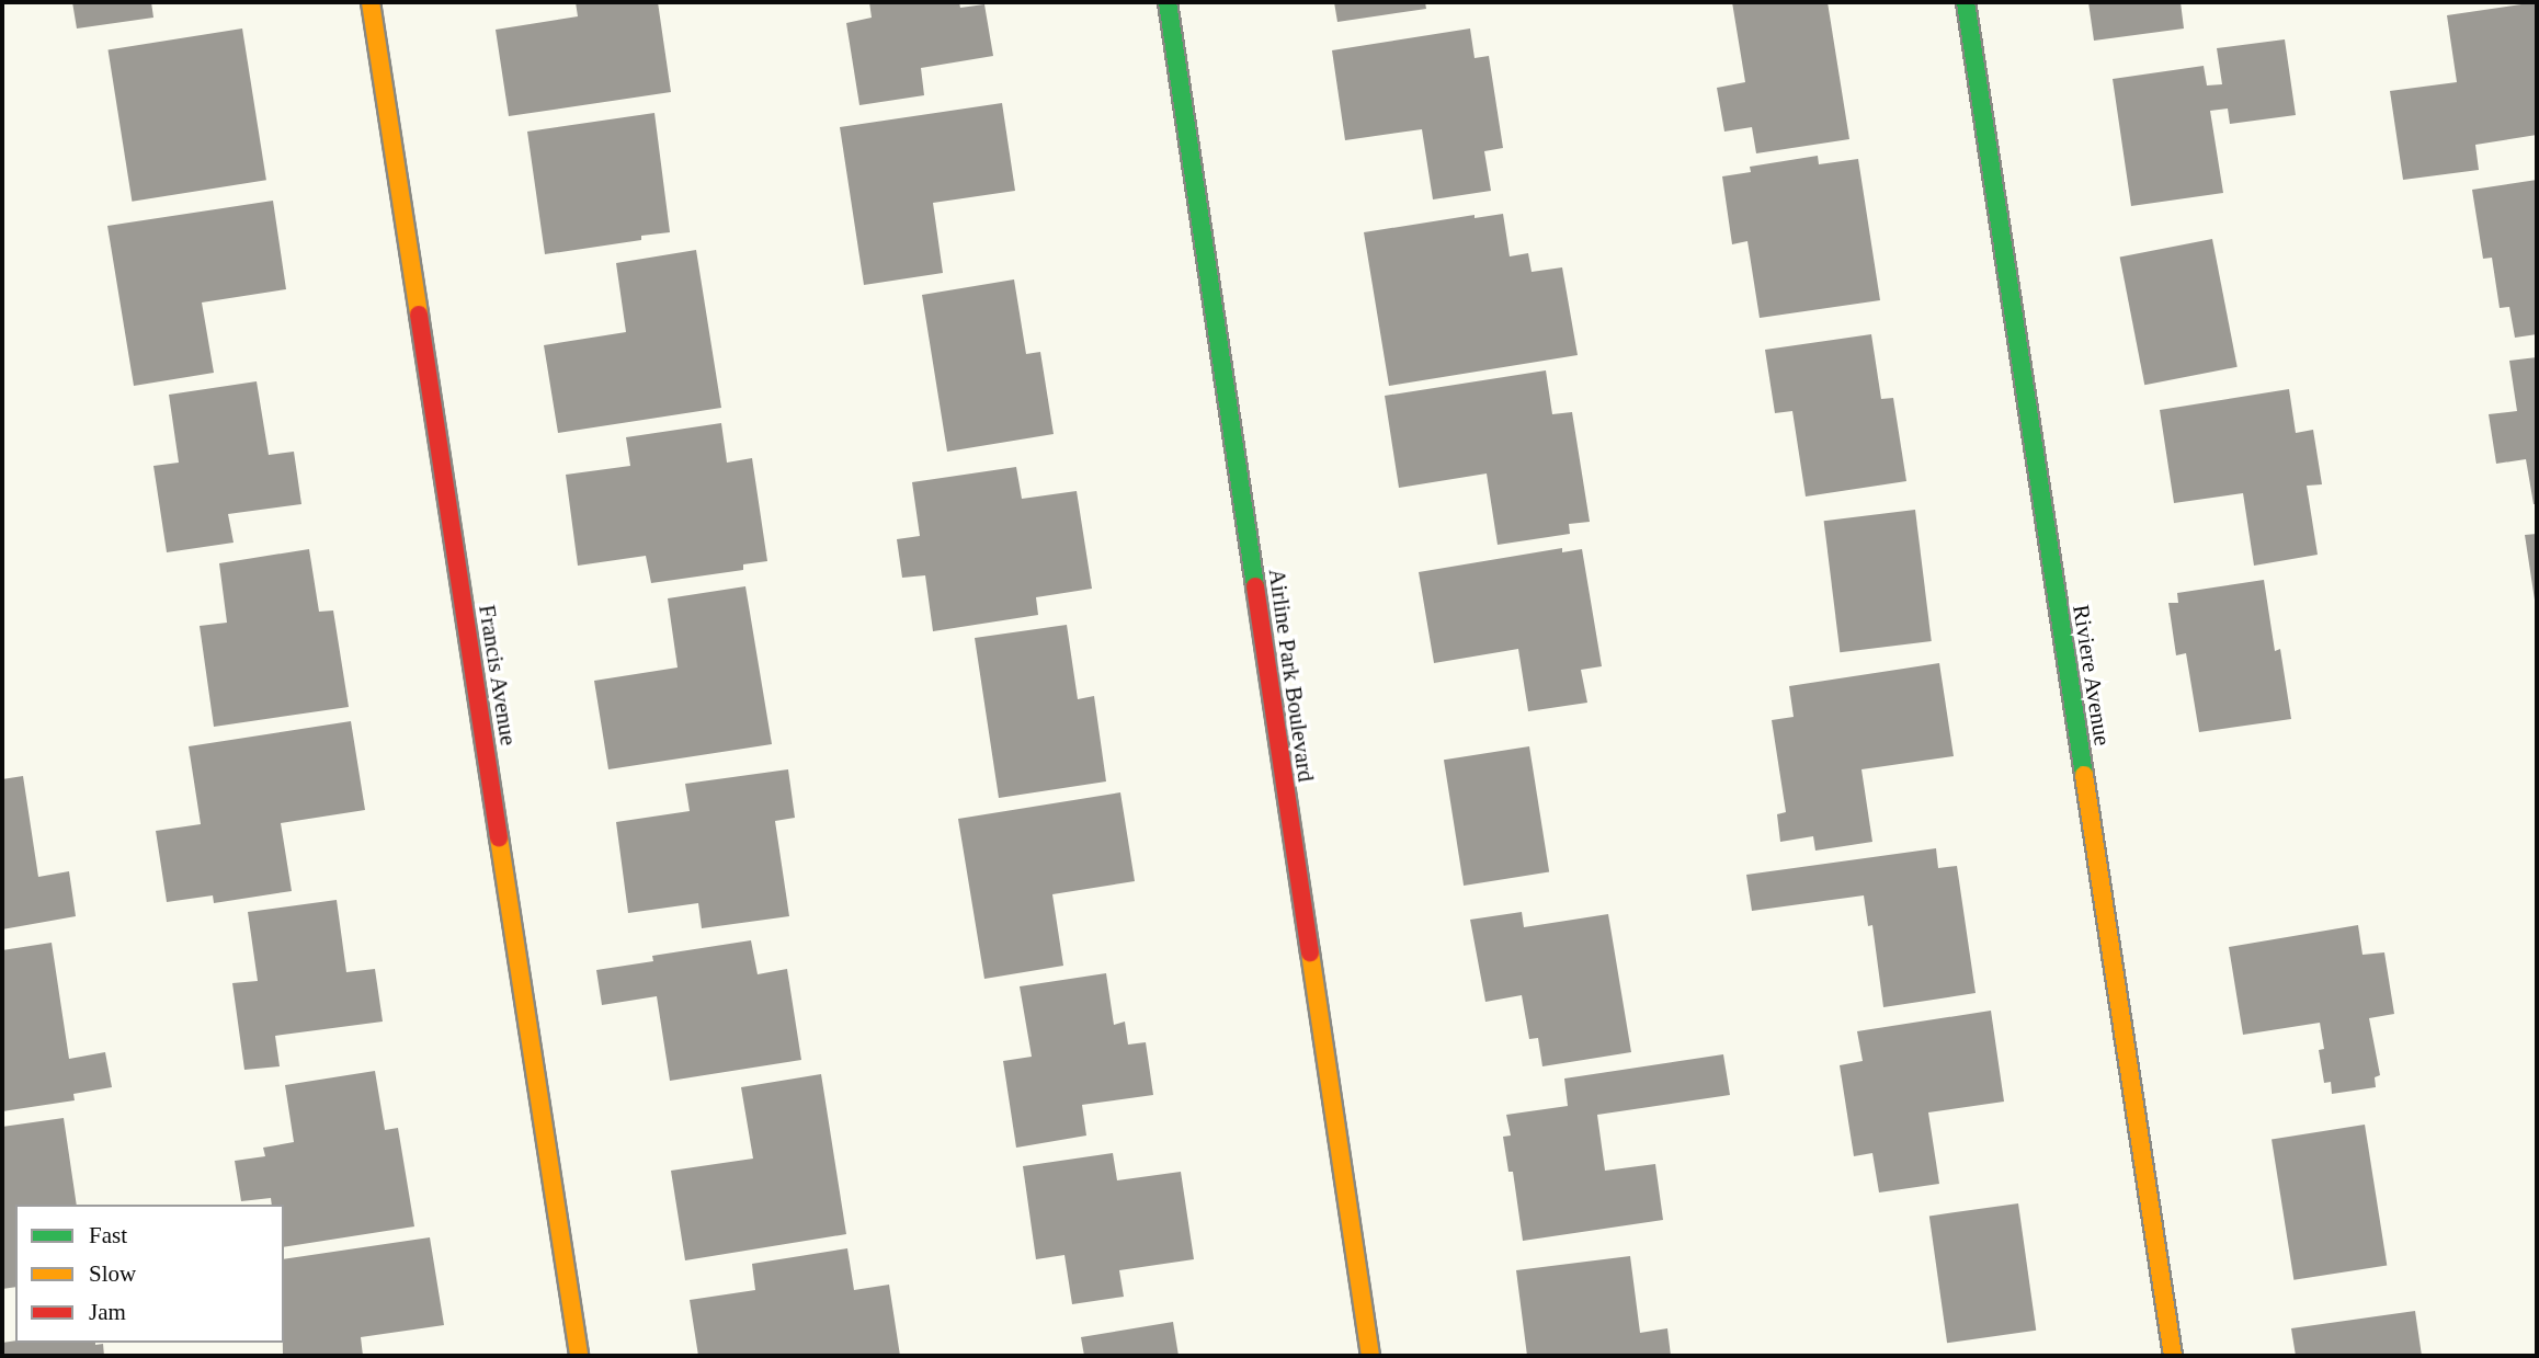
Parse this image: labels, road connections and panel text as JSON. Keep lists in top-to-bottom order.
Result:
{
  "streets": {
    "street": ["Francis Avenue", "Airline Park Boulevard", "Riviere Avenue"]
  },
  "legend": ["Fast", "Slow", "Jam"]
}
